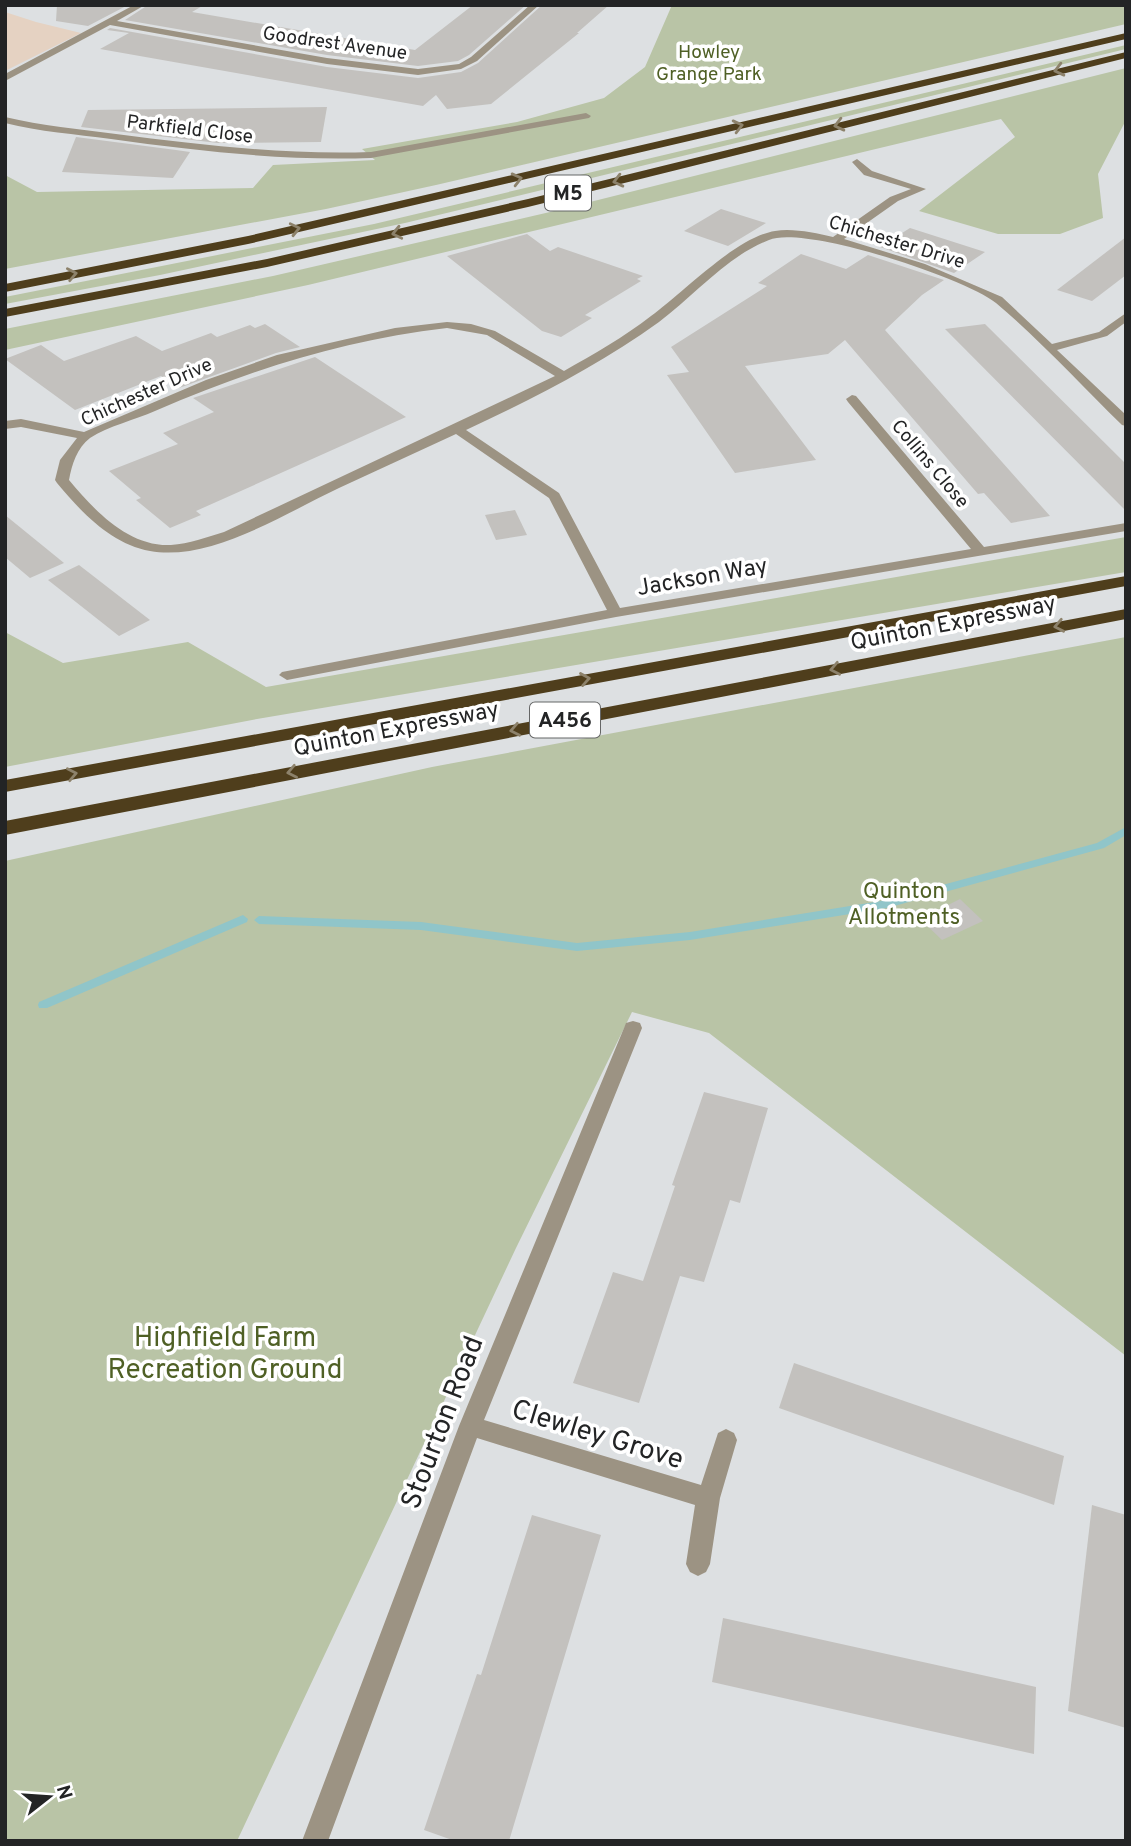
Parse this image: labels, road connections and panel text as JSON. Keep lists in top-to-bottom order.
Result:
{
  "streets": {
    "highway": ["M5", "Quinton Expressway", "A456"],
    "street": [
      "Goodrest Avenue",
      "Parkfield Close",
      "Chichester Drive",
      "Collins Close",
      "Jackson Way",
      "Stourton Road",
      "Clewley Grove"
    ]
  },
  "crossings": [
    ["Collins Close", "Jackson Way"],
    ["Stourton Road", "Clewley Grove"]
  ],
  "parks": ["Howley Grange Park", "Quinton Allotments", "Highfield Farm Recreation Ground"],
  "north": "right"
}
